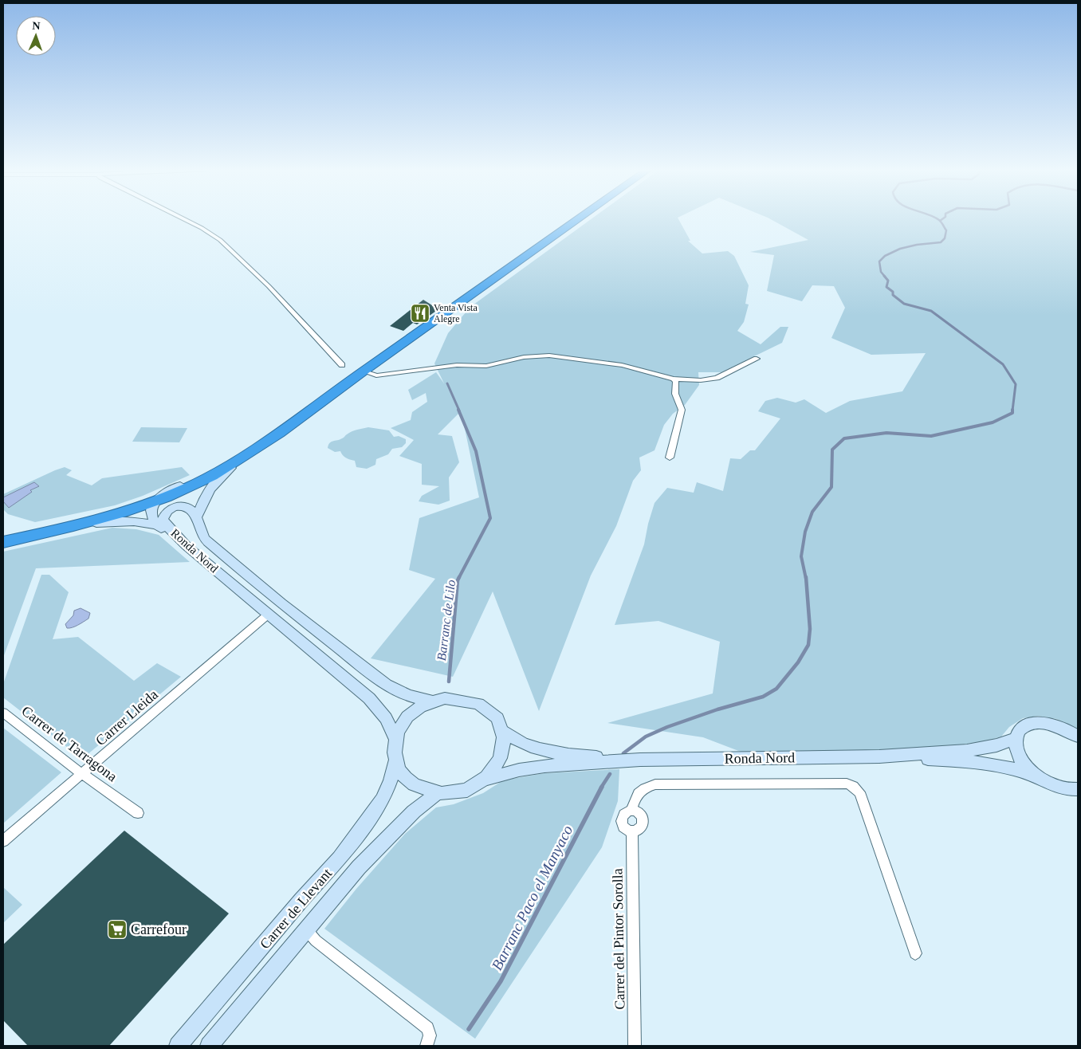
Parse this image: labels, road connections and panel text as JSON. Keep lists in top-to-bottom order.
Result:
{
  "streets": {
    "main road": ["Ronda Nord", "Carrer de Llevant"],
    "street": ["Carrer Lleida", "Carrer de Tarragona", "Carrer del Pintor Sorolla"]
  },
  "crossings": [
    ["Ronda Nord", "Carrer Lleida"],
    ["Ronda Nord", "Carrer de Llevant"],
    ["Carrer Lleida", "Carrer de Tarragona"]
  ],
  "water": ["Barranc de Lilo", "Barranc Paco el Manyaco"],
  "places": {
    "restaurant": ["Venta Vista Alegre"],
    "supermarket": ["Carrefour"]
  },
  "north": "top"
}
